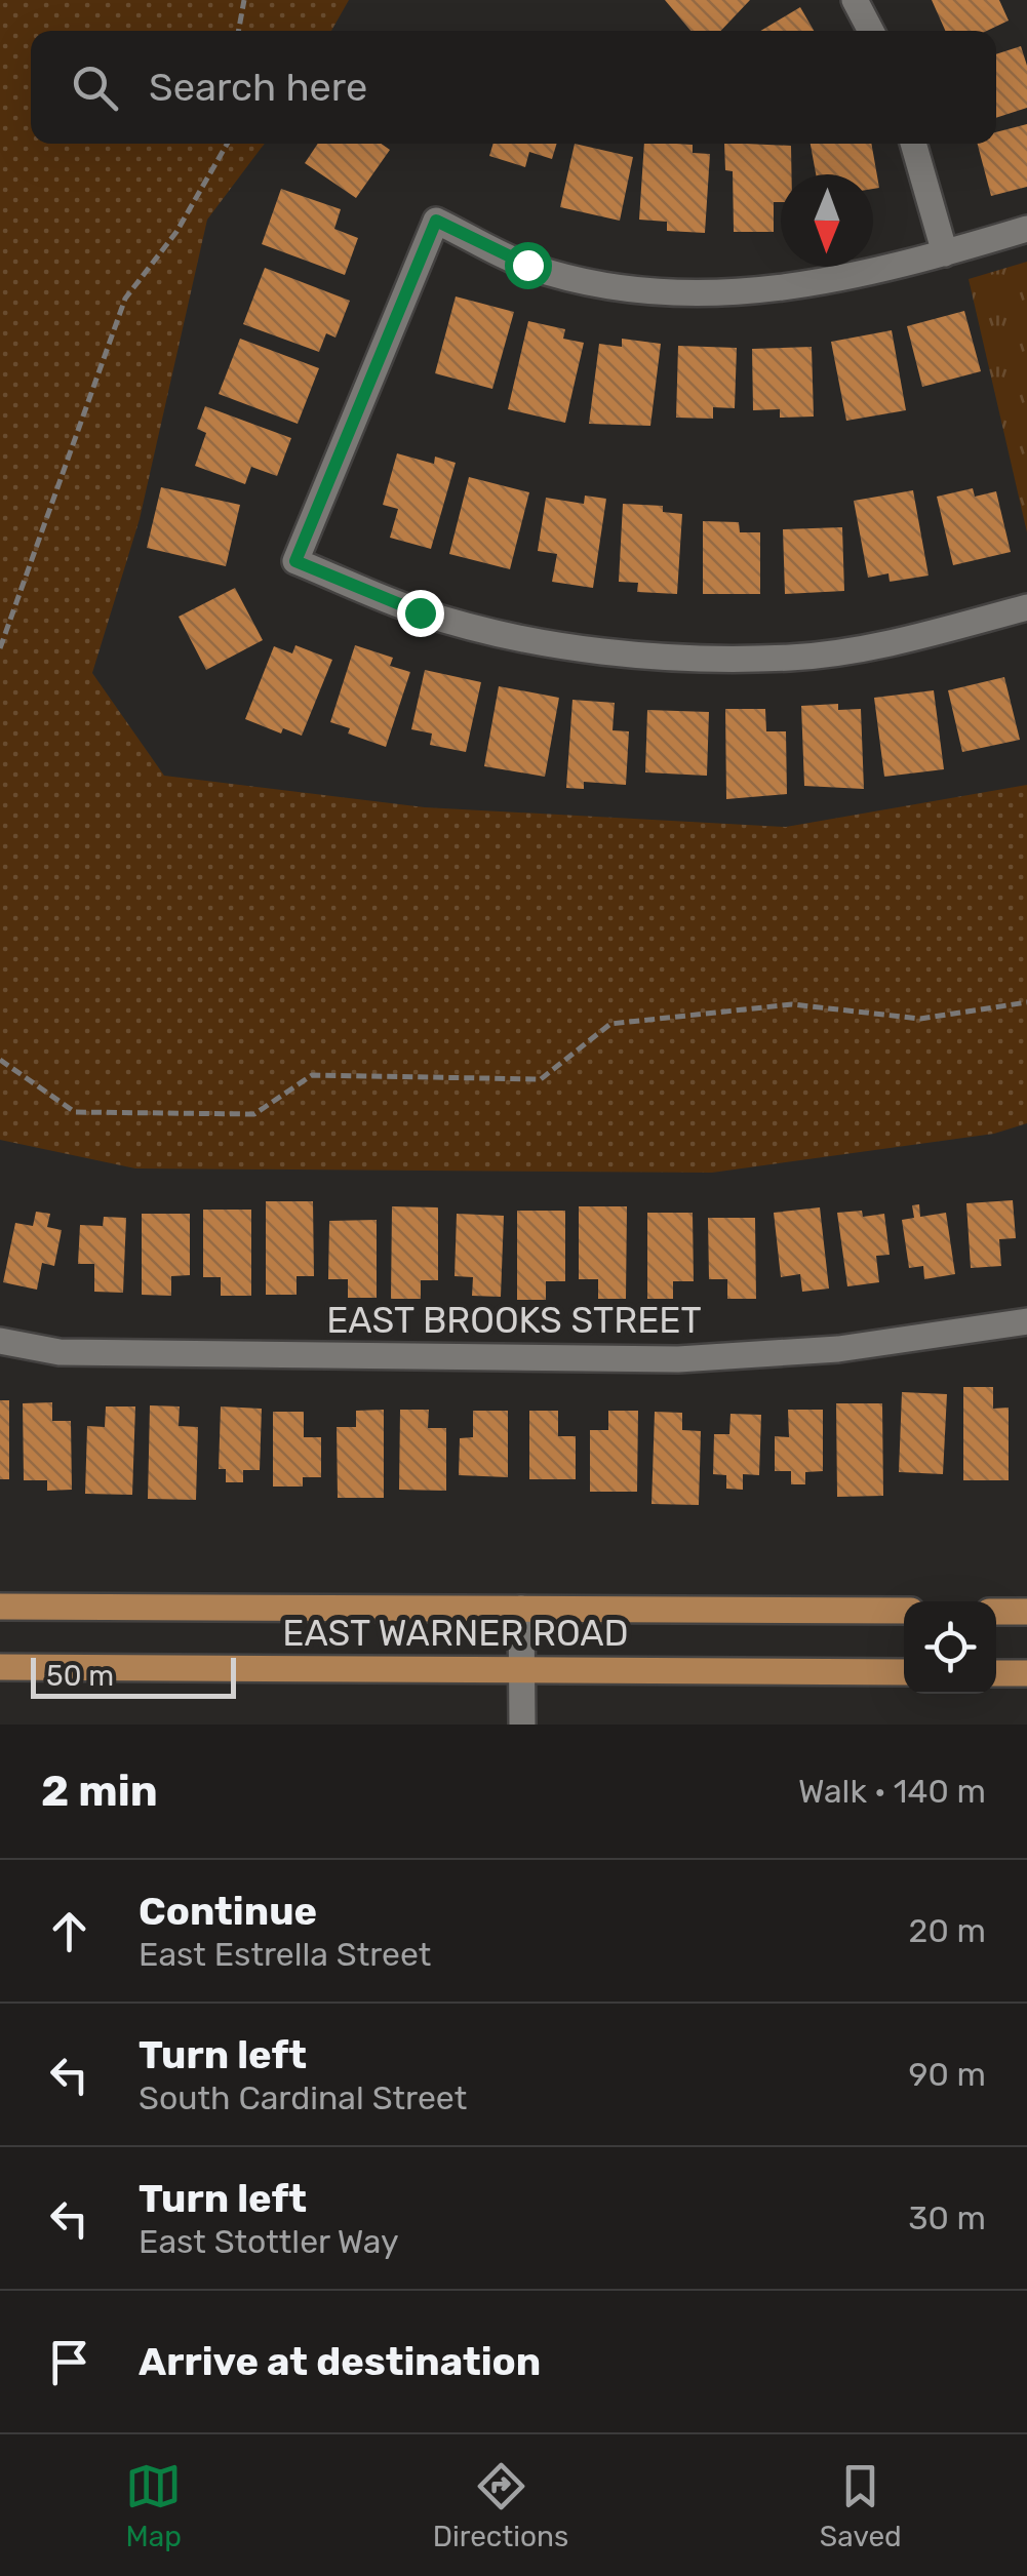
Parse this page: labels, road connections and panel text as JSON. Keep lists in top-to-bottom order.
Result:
{
  "streets": {
    "main road": ["EAST WARNER ROAD"],
    "street": ["EAST BROOKS STREET"]
  },
  "scale_bar": "50 m",
  "north": "bottom",
  "page": {
    "search": "Search here",
    "scale": "50 m",
    "heading": ["2 min", "Walk · 140 m"],
    "list": [
      ["Continue", "East Estrella Street", "20 m"],
      ["Turn left", "South Cardinal Street", "90 m"],
      ["Turn left", "East Stottler Way", "30 m"],
      "Arrive at destination"
    ],
    "nav": ["Map", "Directions", "Saved"]
  }
}
